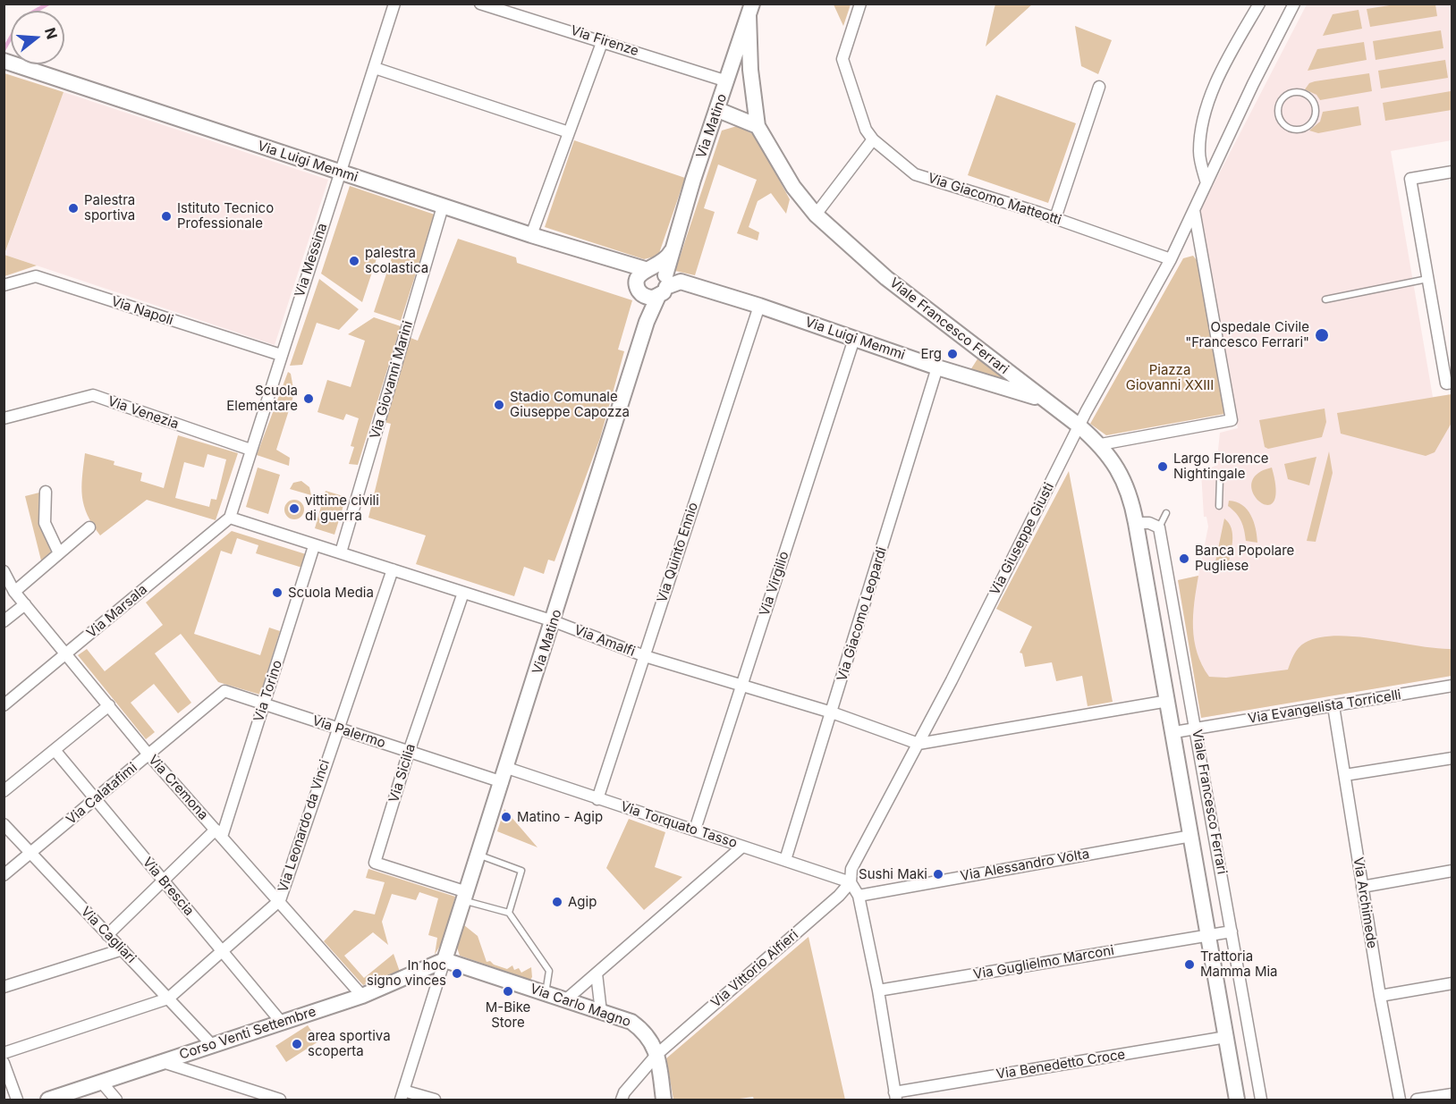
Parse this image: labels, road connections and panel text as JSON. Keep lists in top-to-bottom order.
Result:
{
  "streets": {
    "street": [
      "Via Firenze",
      "Via Matino",
      "Via Luigi Memmi",
      "Via Giacomo Matteotti",
      "Via Messina",
      "Via Napoli",
      "Viale Francesco Ferrari",
      "Via Giovanni Marini",
      "Via Venezia",
      "Via Giuseppe Giusti",
      "Via Quinto Ennio",
      "Via Virgilio",
      "Via Marsala",
      "Via Giacomo Leopardi",
      "Via Amalfi",
      "Via Torino",
      "Via Evangelista Torricelli",
      "Via Palermo",
      "Via Sicilia",
      "Via Cremona",
      "Via Calatafimi",
      "Via Torquato Tasso",
      "Via Leonardo da Vinci",
      "Via Alessandro Volta",
      "Via Brescia",
      "Via Archimede",
      "Via Cagliari",
      "Via Guglielmo Marconi",
      "Via Vittorio Alfieri",
      "Via Carlo Magno",
      "Corso Venti Settembre",
      "Via Benedetto Croce"
    ]
  },
  "crossings": [
    ["Via Firenze", "Via Matino"],
    ["Via Matino", "Via Luigi Memmi"],
    ["Via Matino", "Viale Francesco Ferrari"],
    ["Via Matino", "Via Amalfi"],
    ["Via Matino", "Via Palermo"],
    ["Via Matino", "Via Sicilia"],
    ["Via Matino", "Via Torquato Tasso"],
    ["Via Matino", "Via Carlo Magno"],
    ["Via Matino", "Corso Venti Settembre"],
    ["Via Luigi Memmi", "Via Messina"],
    ["Via Luigi Memmi", "Viale Francesco Ferrari"],
    ["Via Luigi Memmi", "Via Giovanni Marini"],
    ["Via Luigi Memmi", "Via Quinto Ennio"],
    ["Via Luigi Memmi", "Via Virgilio"],
    ["Via Luigi Memmi", "Via Giacomo Leopardi"],
    ["Via Giacomo Matteotti", "Via Giuseppe Giusti"],
    ["Via Messina", "Via Napoli"],
    ["Via Messina", "Via Venezia"],
    ["Via Messina", "Via Marsala"],
    ["Via Messina", "Via Amalfi"],
    ["Viale Francesco Ferrari", "Via Giuseppe Giusti"],
    ["Viale Francesco Ferrari", "Via Evangelista Torricelli"],
    ["Viale Francesco Ferrari", "Via Alessandro Volta"],
    ["Viale Francesco Ferrari", "Via Guglielmo Marconi"],
    ["Viale Francesco Ferrari", "Via Benedetto Croce"],
    ["Via Giovanni Marini", "Via Amalfi"],
    ["Via Giuseppe Giusti", "Via Amalfi"],
    ["Via Giuseppe Giusti", "Via Torquato Tasso"],
    ["Via Giuseppe Giusti", "Via Vittorio Alfieri"],
    ["Via Quinto Ennio", "Via Amalfi"],
    ["Via Quinto Ennio", "Via Torquato Tasso"],
    ["Via Virgilio", "Via Amalfi"],
    ["Via Virgilio", "Via Torquato Tasso"],
    ["Via Marsala", "Via Amalfi"],
    ["Via Marsala", "Via Cremona"],
    ["Via Giacomo Leopardi", "Via Amalfi"],
    ["Via Giacomo Leopardi", "Via Torquato Tasso"],
    ["Via Amalfi", "Via Torino"],
    ["Via Amalfi", "Via Sicilia"],
    ["Via Amalfi", "Via Leonardo da Vinci"],
    ["Via Torino", "Via Palermo"],
    ["Via Torino", "Via Cremona"],
    ["Via Torino", "Via Brescia"],
    ["Via Torino", "Via Cagliari"],
    ["Via Evangelista Torricelli", "Via Archimede"],
    ["Via Palermo", "Via Sicilia"],
    ["Via Palermo", "Via Calatafimi"],
    ["Via Palermo", "Via Torquato Tasso"],
    ["Via Palermo", "Via Leonardo da Vinci"],
    ["Via Cremona", "Via Calatafimi"],
    ["Via Cremona", "Via Leonardo da Vinci"],
    ["Via Cremona", "Corso Venti Settembre"],
    ["Via Calatafimi", "Via Brescia"],
    ["Via Calatafimi", "Via Cagliari"],
    ["Via Torquato Tasso", "Via Vittorio Alfieri"],
    ["Via Leonardo da Vinci", "Via Brescia"],
    ["Via Leonardo da Vinci", "Via Cagliari"],
    ["Via Brescia", "Corso Venti Settembre"],
    ["Via Cagliari", "Corso Venti Settembre"],
    ["Via Vittorio Alfieri", "Via Carlo Magno"],
    ["Via Carlo Magno", "Corso Venti Settembre"]
  ],
  "parks": ["Piazza Giovanni XXIII"],
  "places": [
    "Palestra sportiva",
    "Istituto Tecnico Professionale",
    "palestra scolastica",
    "Ospedale Civile \"Francesco Ferrari\"",
    "Erg",
    "Scuola Elementare",
    "Stadio Comunale Giuseppe Capozza",
    "Largo Florence Nightingale",
    "vittime civili di guerra",
    "Banca Popolare Pugliese",
    "Scuola Media",
    "Matino - Agip",
    "Sushi Maki",
    "Agip",
    "Trattoria Mamma Mia",
    "In hoc signo vinces",
    "M-Bike Store",
    "area sportiva scoperta"
  ],
  "north": "right"
}
